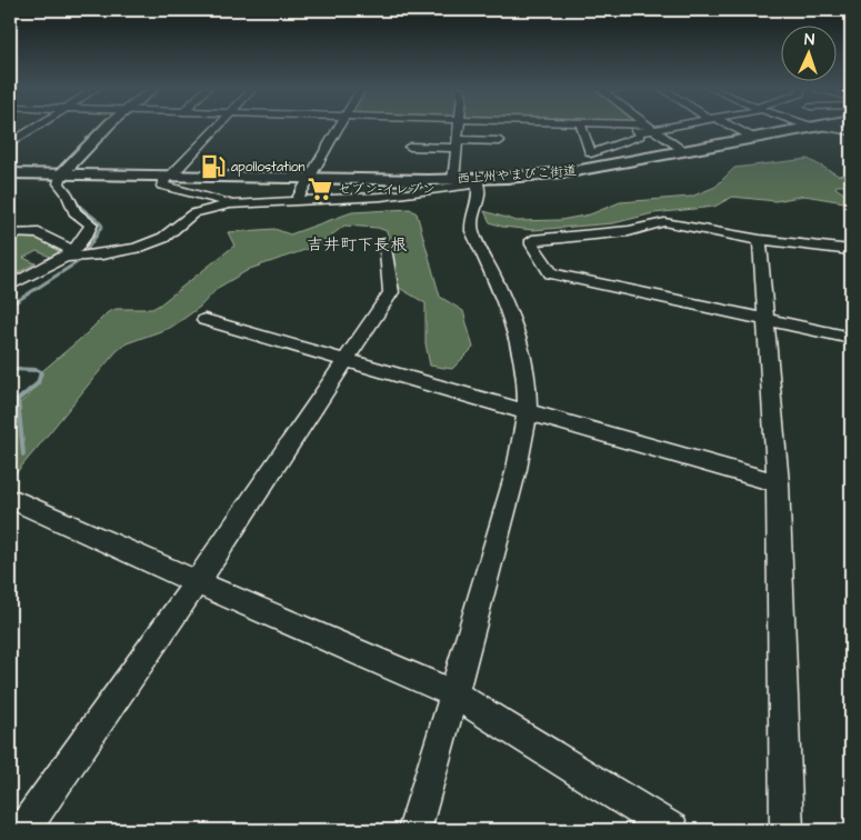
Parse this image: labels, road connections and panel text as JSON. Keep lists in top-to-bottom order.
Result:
{
  "streets": {
    "highway": ["西上州やまびこ街道"]
  },
  "districts": ["吉井町下長根"],
  "places": {
    "fuel station": ["apollostation"],
    "supermarket": ["セブン-イレブン"]
  },
  "north": "top"
}
